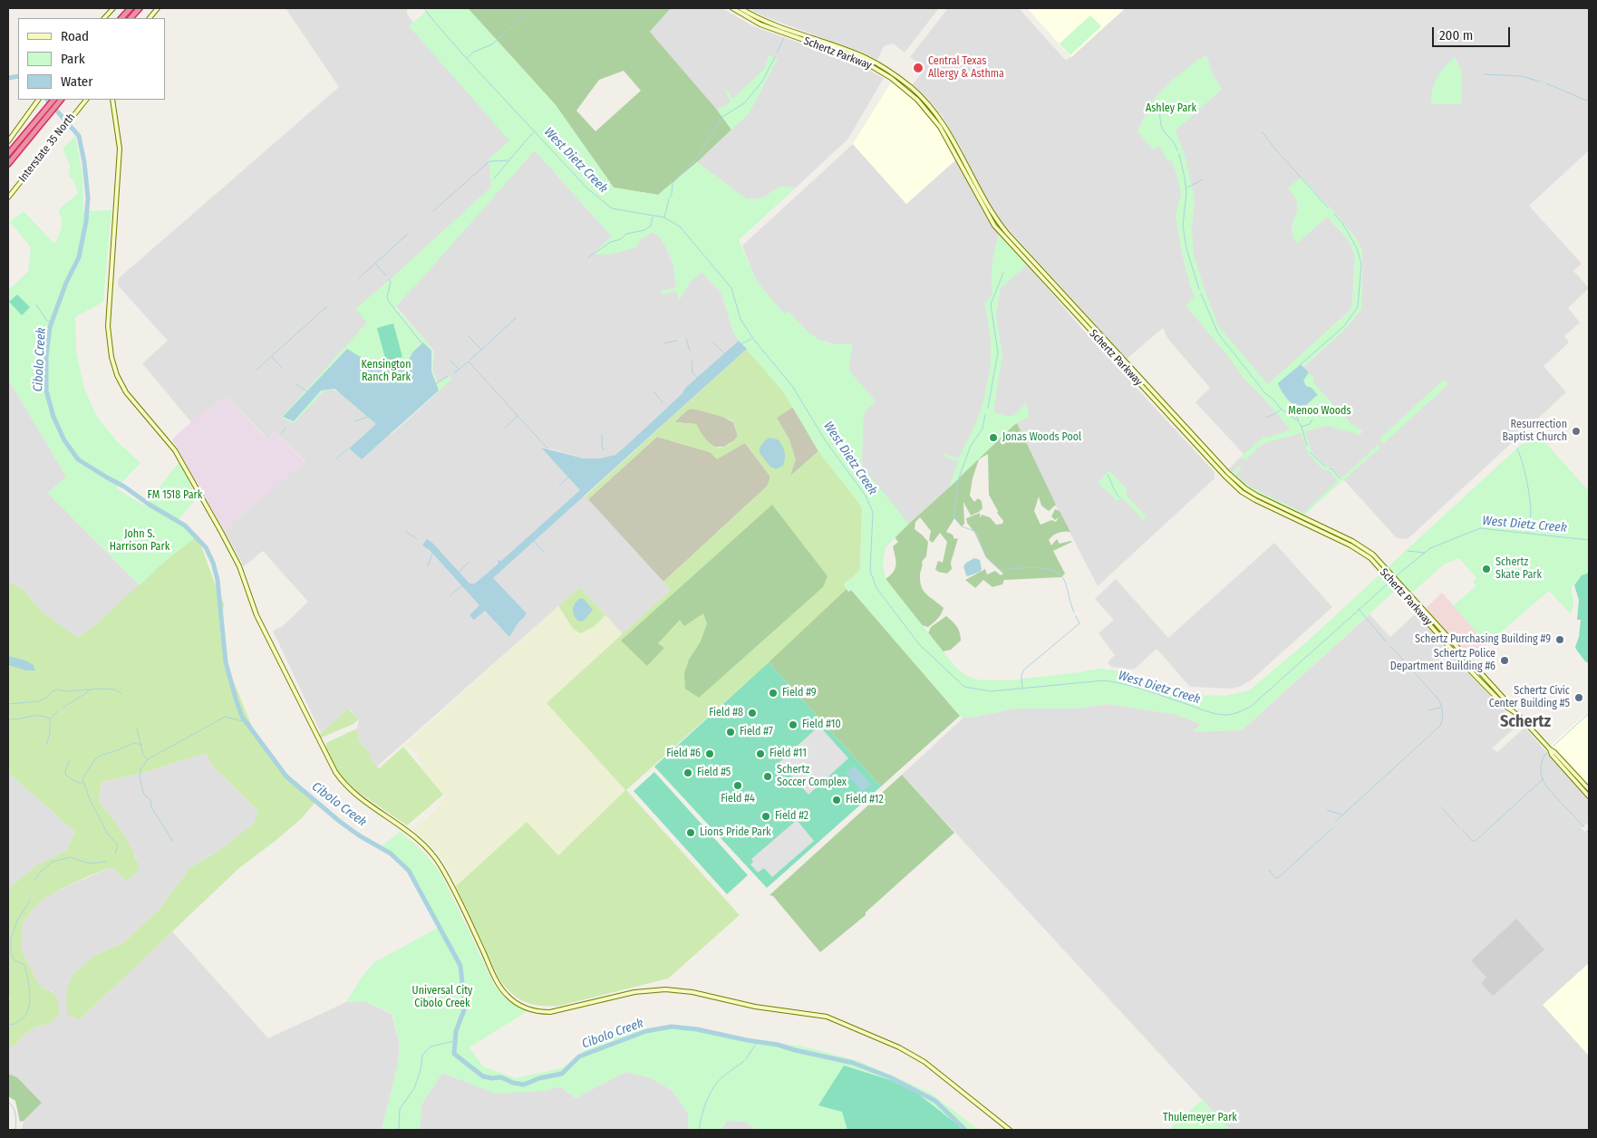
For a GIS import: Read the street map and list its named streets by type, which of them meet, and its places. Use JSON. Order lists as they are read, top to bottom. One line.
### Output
{"streets":{"main road":["Schertz Parkway","Interstate 35 North"]},"districts":["Schertz"],"water":["West Dietz Creek","Cibolo Creek"],"parks":["Ashley Park","Kensington Ranch Park","Menoo Woods","FM 1518 Park","John S. Harrison Park","Universal City Cibolo Creek","Thulemeyer Park"],"places":["Central Texas Allergy & Asthma","Resurrection Baptist Church","Jonas Woods Pool","Schertz Skate Park","Schertz Purchasing Building #9","Schertz Police Department Building #6","Field #9","Schertz Civic Center Building #5","Field #8","Field #10","Field #7","Field #6","Field #11","Field #5","Schertz Soccer Complex","Field #4","Field #12","Field #2","Lions Pride Park"],"legend":["Road","Park","Water"],"scale_bar":"200 m"}
